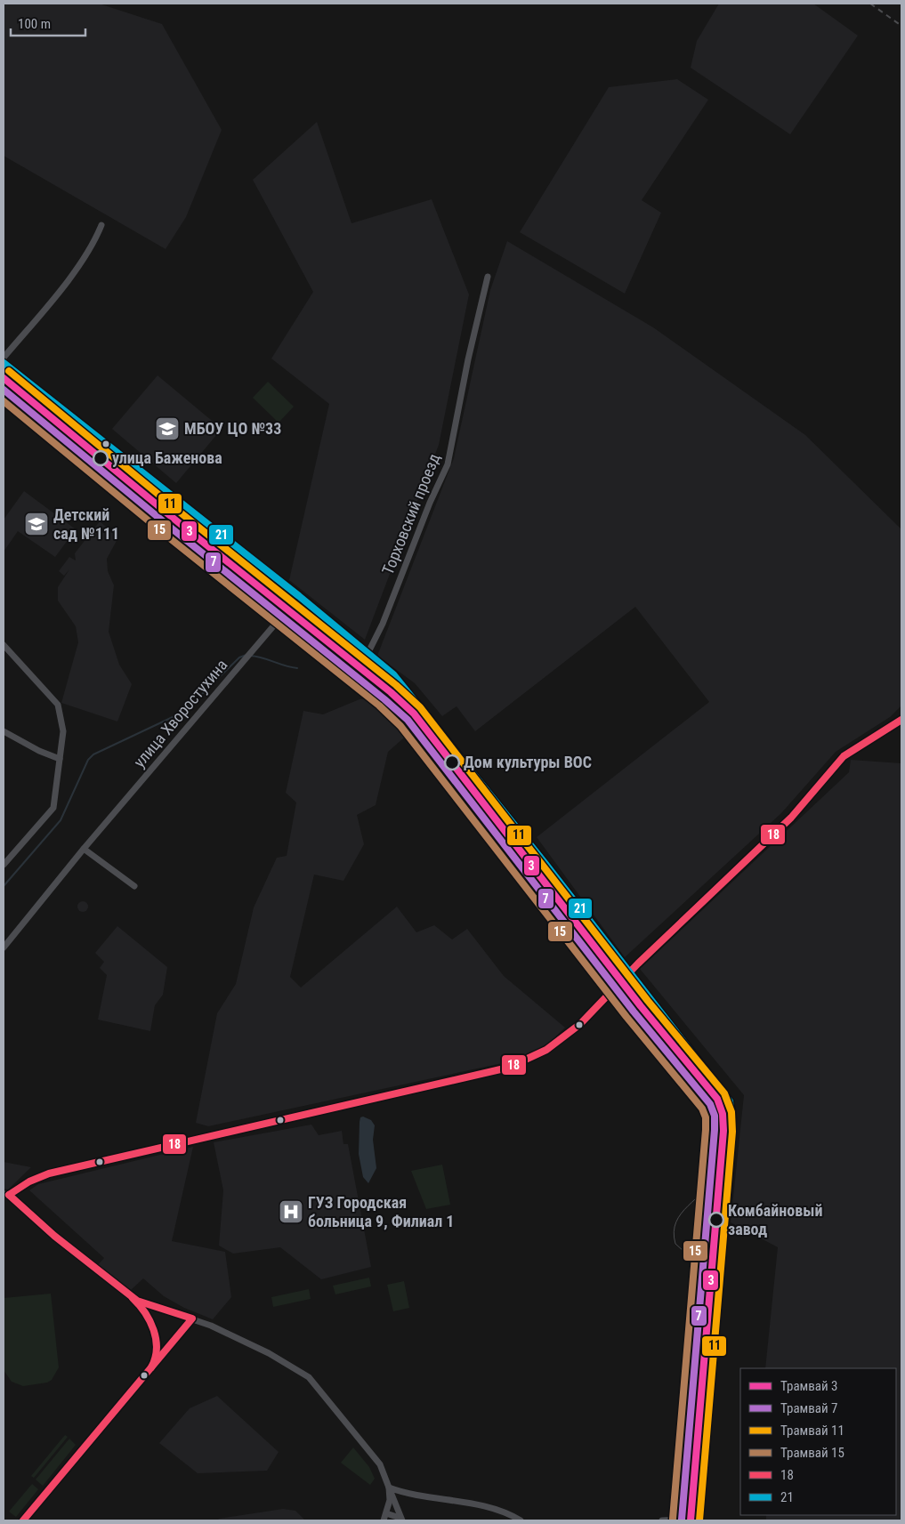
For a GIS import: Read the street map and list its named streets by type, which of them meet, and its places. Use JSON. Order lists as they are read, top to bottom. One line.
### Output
{"streets":{"street":["Торховский проезд","улица Хворостухина"]},"places":{"school or university":["МБОУ ЦО №33","Детский сад №111"],"other":["улица Баженова","Дом культуры ВОС","Комбайновый завод"],"hospital":["ГУЗ Городская больница 9, Филиал 1"]},"lines":["transit line 21","tram line 11","tram line 3","tram line 7","tram line 15","transit line 18"],"legend":["Трамвай 3","Трамвай 7","Трамвай 11","Трамвай 15","18","21"],"scale_bar":"100 m"}
